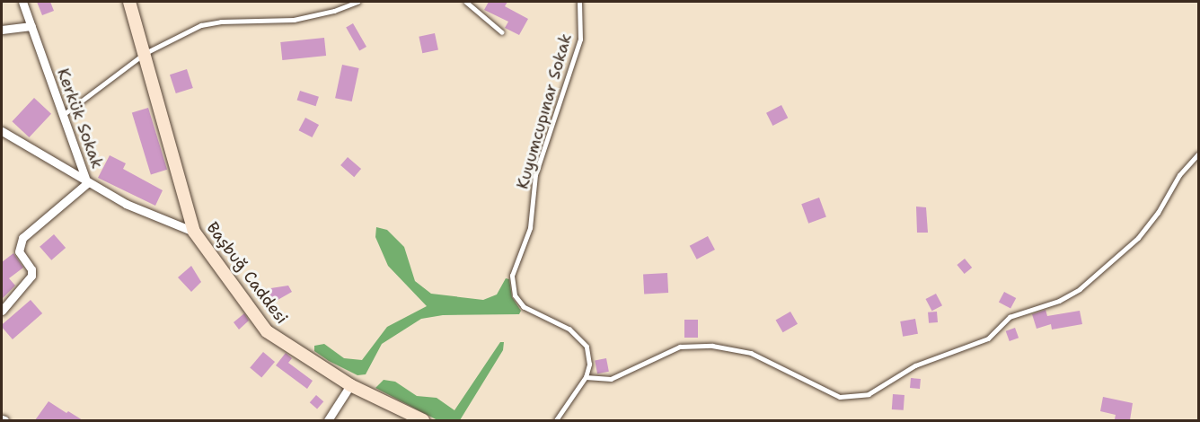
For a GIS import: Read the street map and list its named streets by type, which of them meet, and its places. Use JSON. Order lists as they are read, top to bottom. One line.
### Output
{"streets":{"street":["Kerkük Sokak","Başbuğ Caddesi"],"lane":["Kuyumcupınar Sokak"]}}
